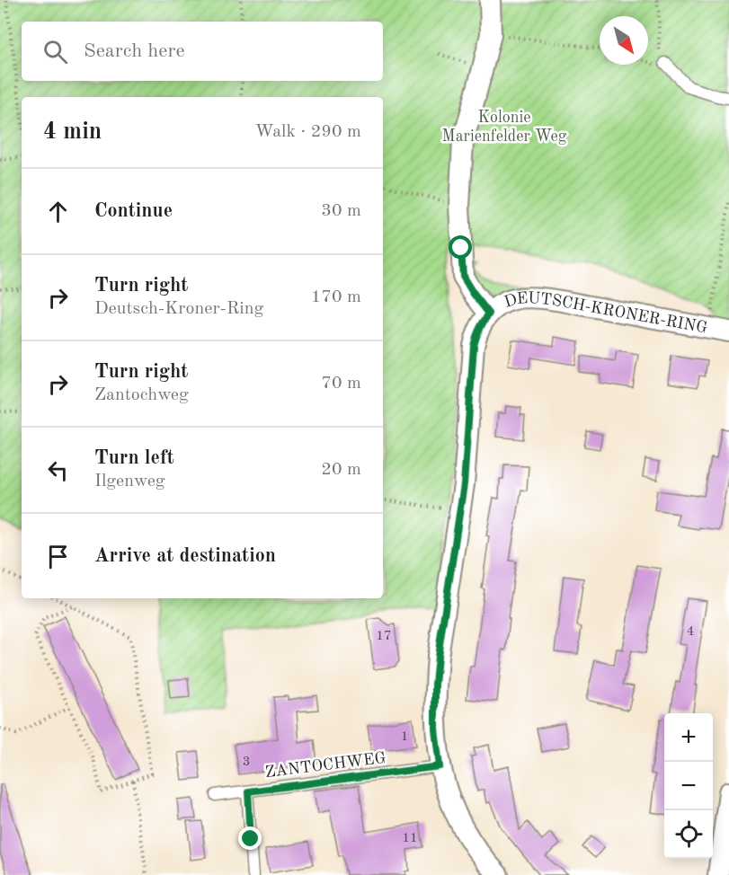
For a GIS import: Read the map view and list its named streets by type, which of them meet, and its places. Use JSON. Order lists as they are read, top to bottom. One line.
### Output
{"streets":{"street":["DEUTSCH-KRONER-RING"],"lane":["ZANTOCHWEG"]},"crossings":[["DEUTSCH-KRONER-RING","ZANTOCHWEG"]],"parks":["Kolonie Marienfelder Weg"],"house_numbers":["4","17","1","3","11"],"north":"bottom right","page":{"search":"Search here","heading":["4 min","Walk · 290 m"],"list":[["Continue","30 m"],["Turn right","Deutsch-Kroner-Ring","170 m"],["Turn right","Zantochweg","70 m"],["Turn left","Ilgenweg","20 m"],"Arrive at destination"],"map_buttons":["+","−"]}}
